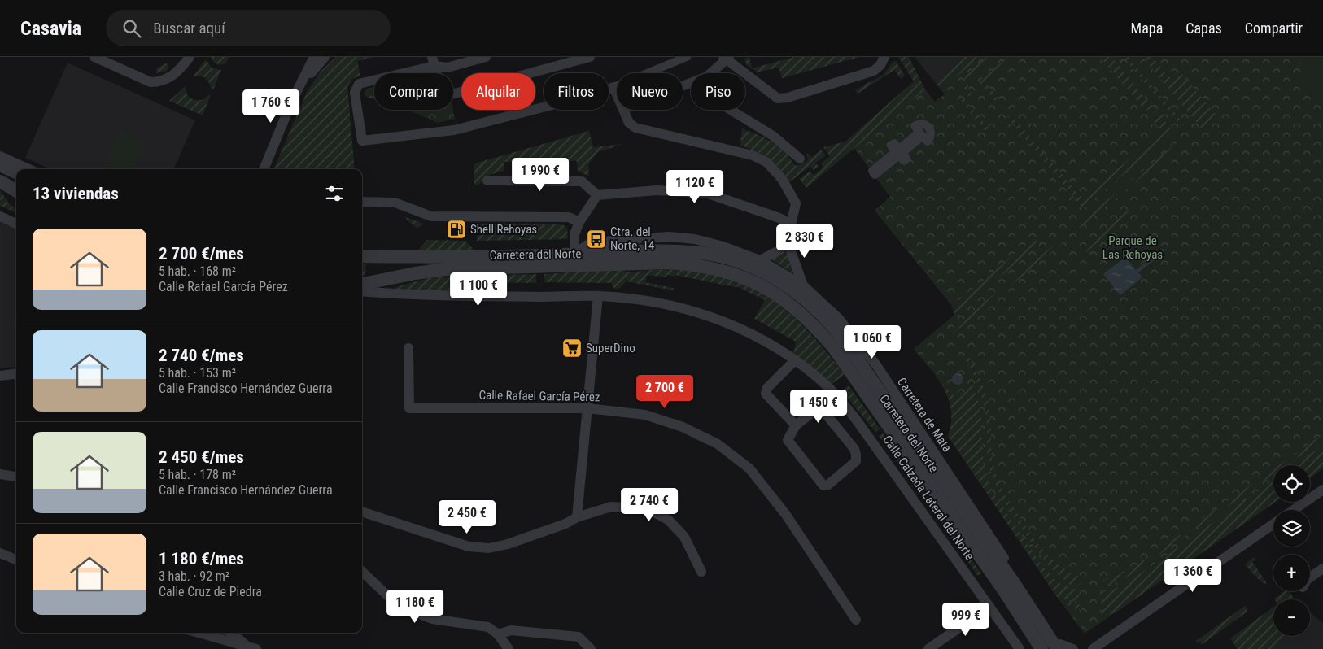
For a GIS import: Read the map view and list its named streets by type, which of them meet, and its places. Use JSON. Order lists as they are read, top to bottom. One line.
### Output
{"streets":{"street":["Carretera del Norte","Calle Rafael García Pérez","Carretera de Mata","Calle Calzada Lateral del Norte"]},"crossings":[["Carretera del Norte","Carretera de Mata"]],"parks":["Parque de Las Rehoyas"],"places":{"fuel station":["Shell Rehoyas"],"bus stop":["Ctra. del Norte, 14"],"supermarket":["SuperDino"]},"page":{"header":"Casavia","search":"Buscar aquí","nav":["Mapa","Capas","Compartir"],"chip":["Comprar","Alquilar","Filtros","Nuevo","Piso"],"price":["1 760 €","1 990 €","1 120 €","2 830 €","1 100 €","1 060 €","2 700 €","1 450 €","2 740 €","2 450 €","1 360 €","1 180 €","999 €"],"heading":"13 viviendas","list":[{"name":"2 700 €/mes","note":"5 hab. · 168 m² · Calle Rafael García Pérez"},{"name":"2 740 €/mes","note":"5 hab. · 153 m² · Calle Francisco Hernández Guerra"},{"name":"2 450 €/mes","note":"5 hab. · 178 m² · Calle Francisco Hernández Guerra"},{"name":"1 180 €/mes","note":"3 hab. · 92 m² · Calle Cruz de Piedra"}],"map_buttons":["+","−"]}}
